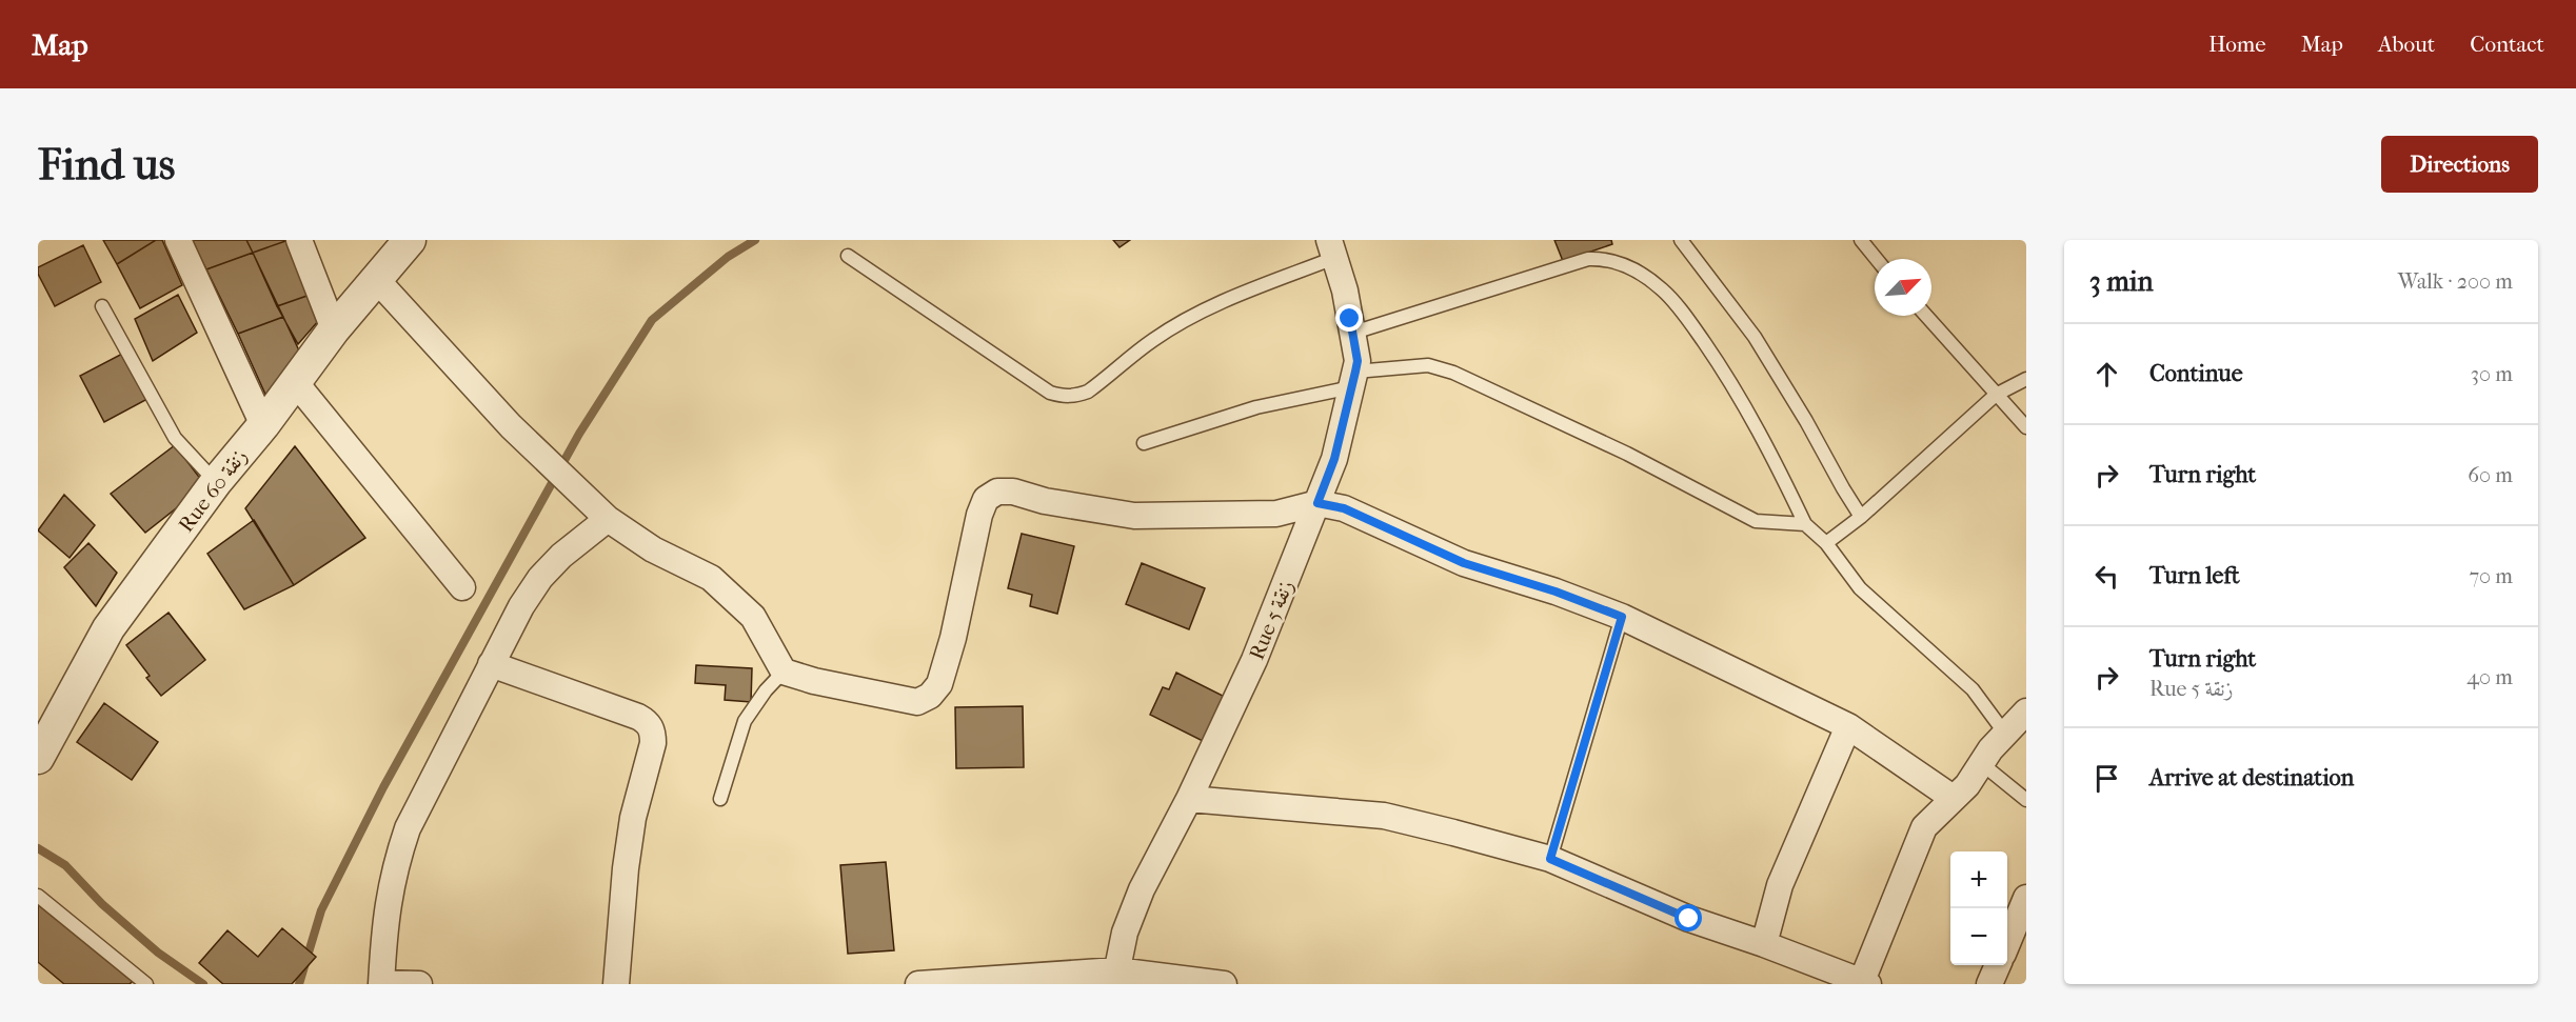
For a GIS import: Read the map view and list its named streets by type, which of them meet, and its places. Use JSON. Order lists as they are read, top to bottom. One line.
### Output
{"streets":{"street":["Rue 60 زنقة","Rue 5 زنقة"]},"north":"top right","page":{"header":"Map","nav":["Home","Map","About","Contact"],"buttons":"Directions","title":"Find us","heading":["3 min","Walk · 200 m"],"list":[["Continue","30 m"],["Turn right","60 m"],["Turn left","70 m"],["Turn right","Rue 5 زنقة","40 m"],"Arrive at destination"],"map_buttons":["+","−"]}}
